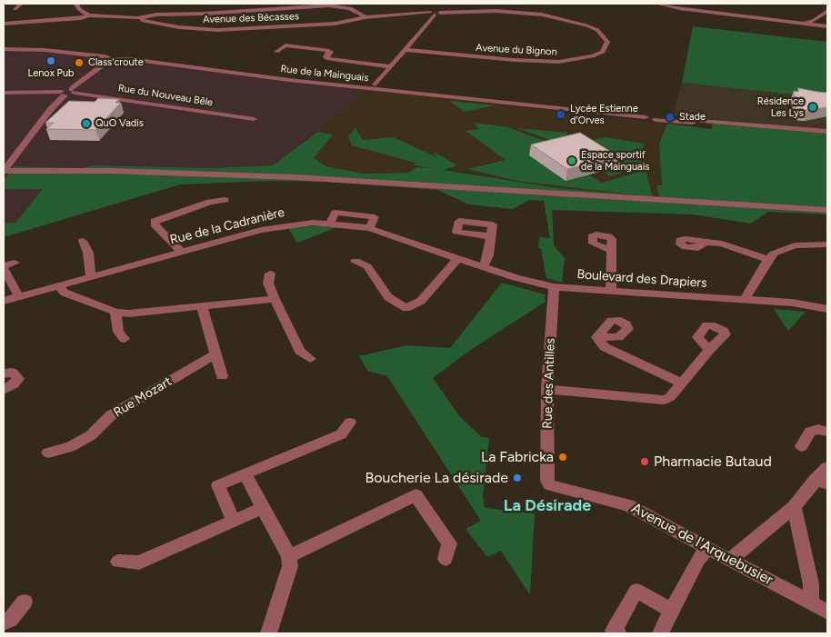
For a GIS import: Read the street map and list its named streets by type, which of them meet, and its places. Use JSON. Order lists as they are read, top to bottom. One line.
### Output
{"streets":{"street":["Avenue des Bécasses","Avenue du Bignon","Rue de la Mainguais","Rue du Nouveau Bêle","Rue de la Cadranière","Boulevard des Drapiers","Rue des Antilles","Rue Mozart","Avenue de l'Arquebusier"]},"crossings":[["Avenue des Bécasses","Avenue du Bignon"],["Rue de la Cadranière","Boulevard des Drapiers"],["Boulevard des Drapiers","Rue des Antilles"],["Rue des Antilles","Avenue de l'Arquebusier"]],"districts":["La Désirade"],"places":["Lenox Pub","Class'croute","Résidence Les Lys","Lycée Estienne d'Orves","Stade","QuO Vadis","Espace sportif de la Mainguais","La Fabricka","Pharmacie Butaud","Boucherie La désirade"]}
